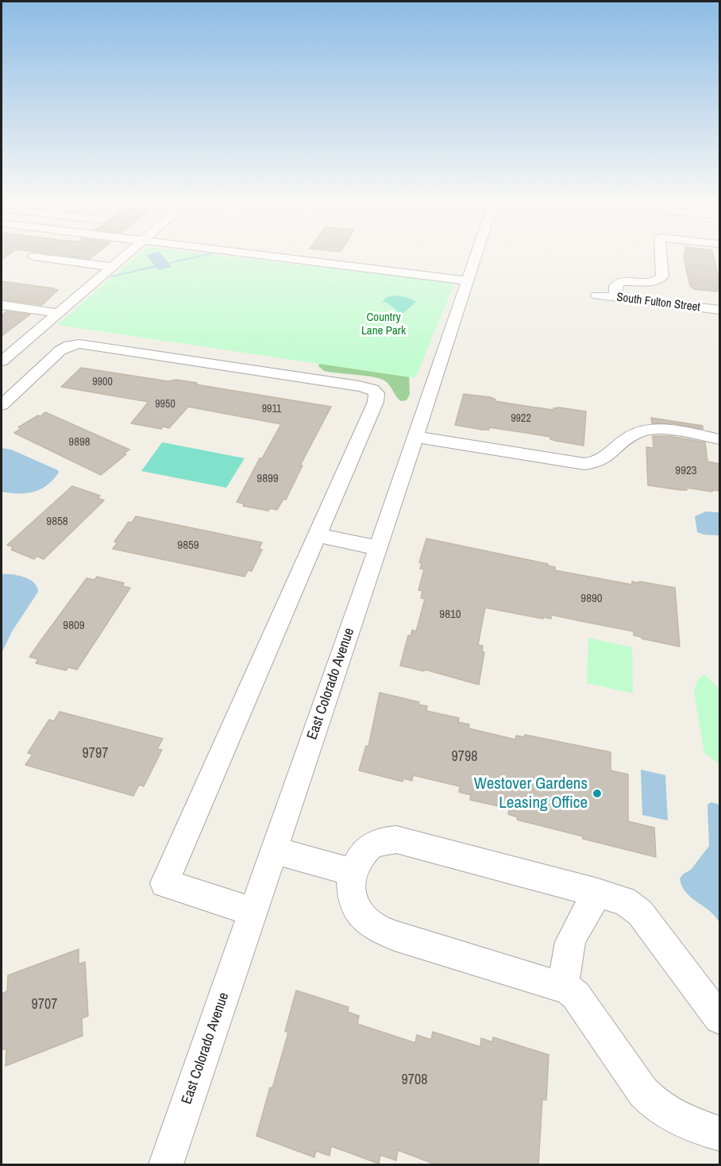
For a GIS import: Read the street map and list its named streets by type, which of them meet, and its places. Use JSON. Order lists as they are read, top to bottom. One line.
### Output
{"streets":{"street":["South Fulton Street","East Colorado Avenue"]},"parks":["Country Lane Park"],"places":["Westover Gardens Leasing Office"],"house_numbers":["9900","9950","9911","9922","9898","9923","9899","9858","9859","9890","9810","9809","9797","9798","9707","9708"]}
